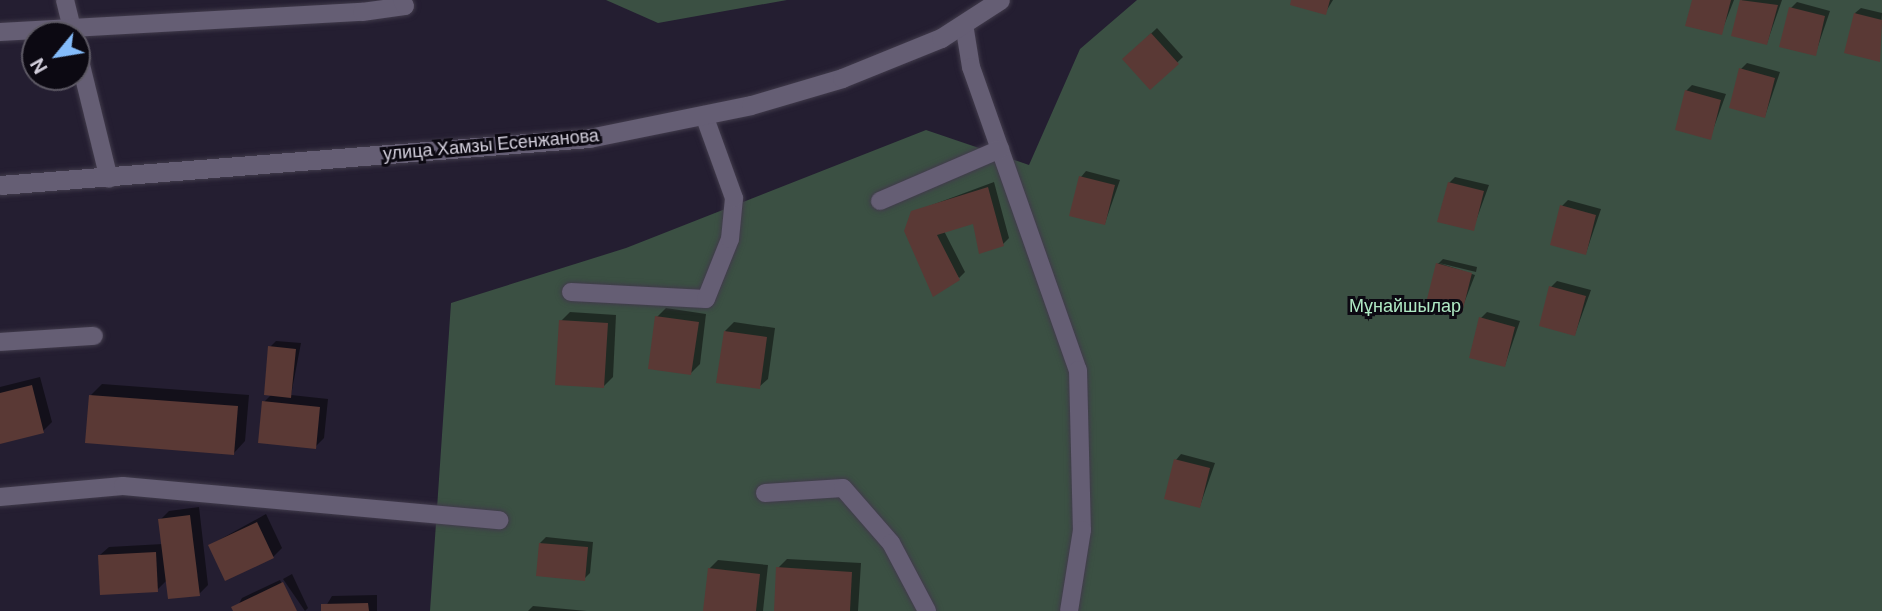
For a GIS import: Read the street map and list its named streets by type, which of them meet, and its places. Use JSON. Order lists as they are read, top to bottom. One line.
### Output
{"streets":{"street":["улица Хамзы Есенжанова"]},"parks":["Мұнайшылар"],"north":"bottom left"}
